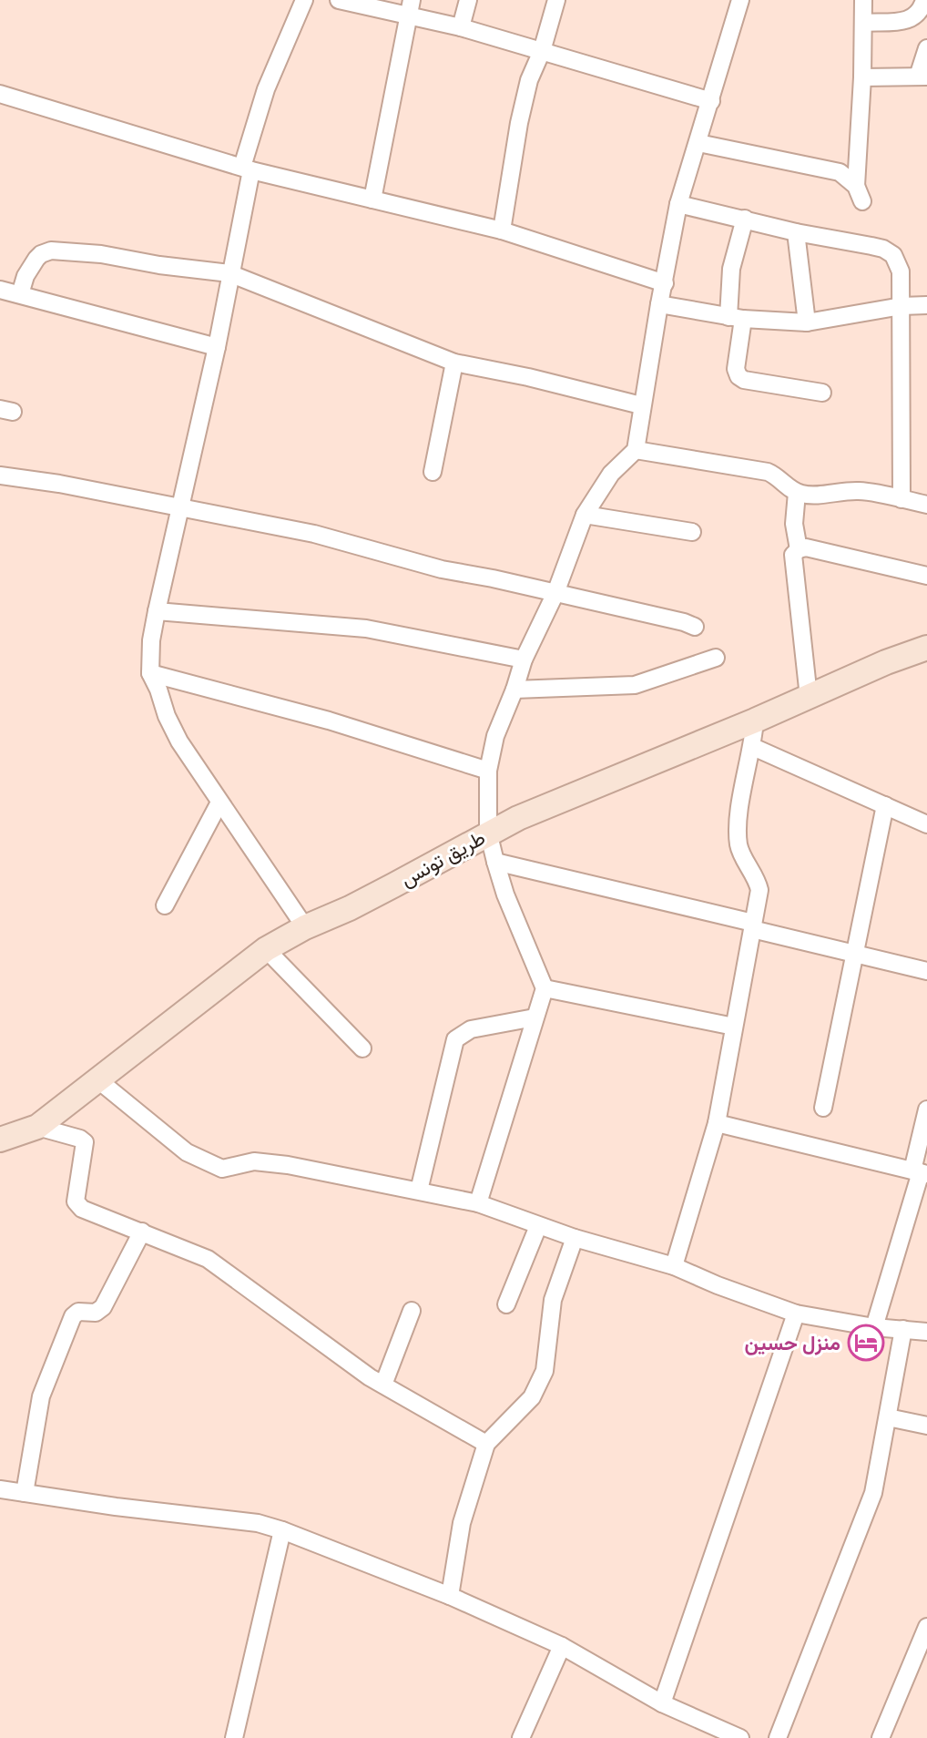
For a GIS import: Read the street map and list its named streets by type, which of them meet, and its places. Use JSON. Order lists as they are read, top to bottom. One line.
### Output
{"streets":{"main road":["طريق تونس"]},"places":{"hotel":["منزل حسين"]}}
